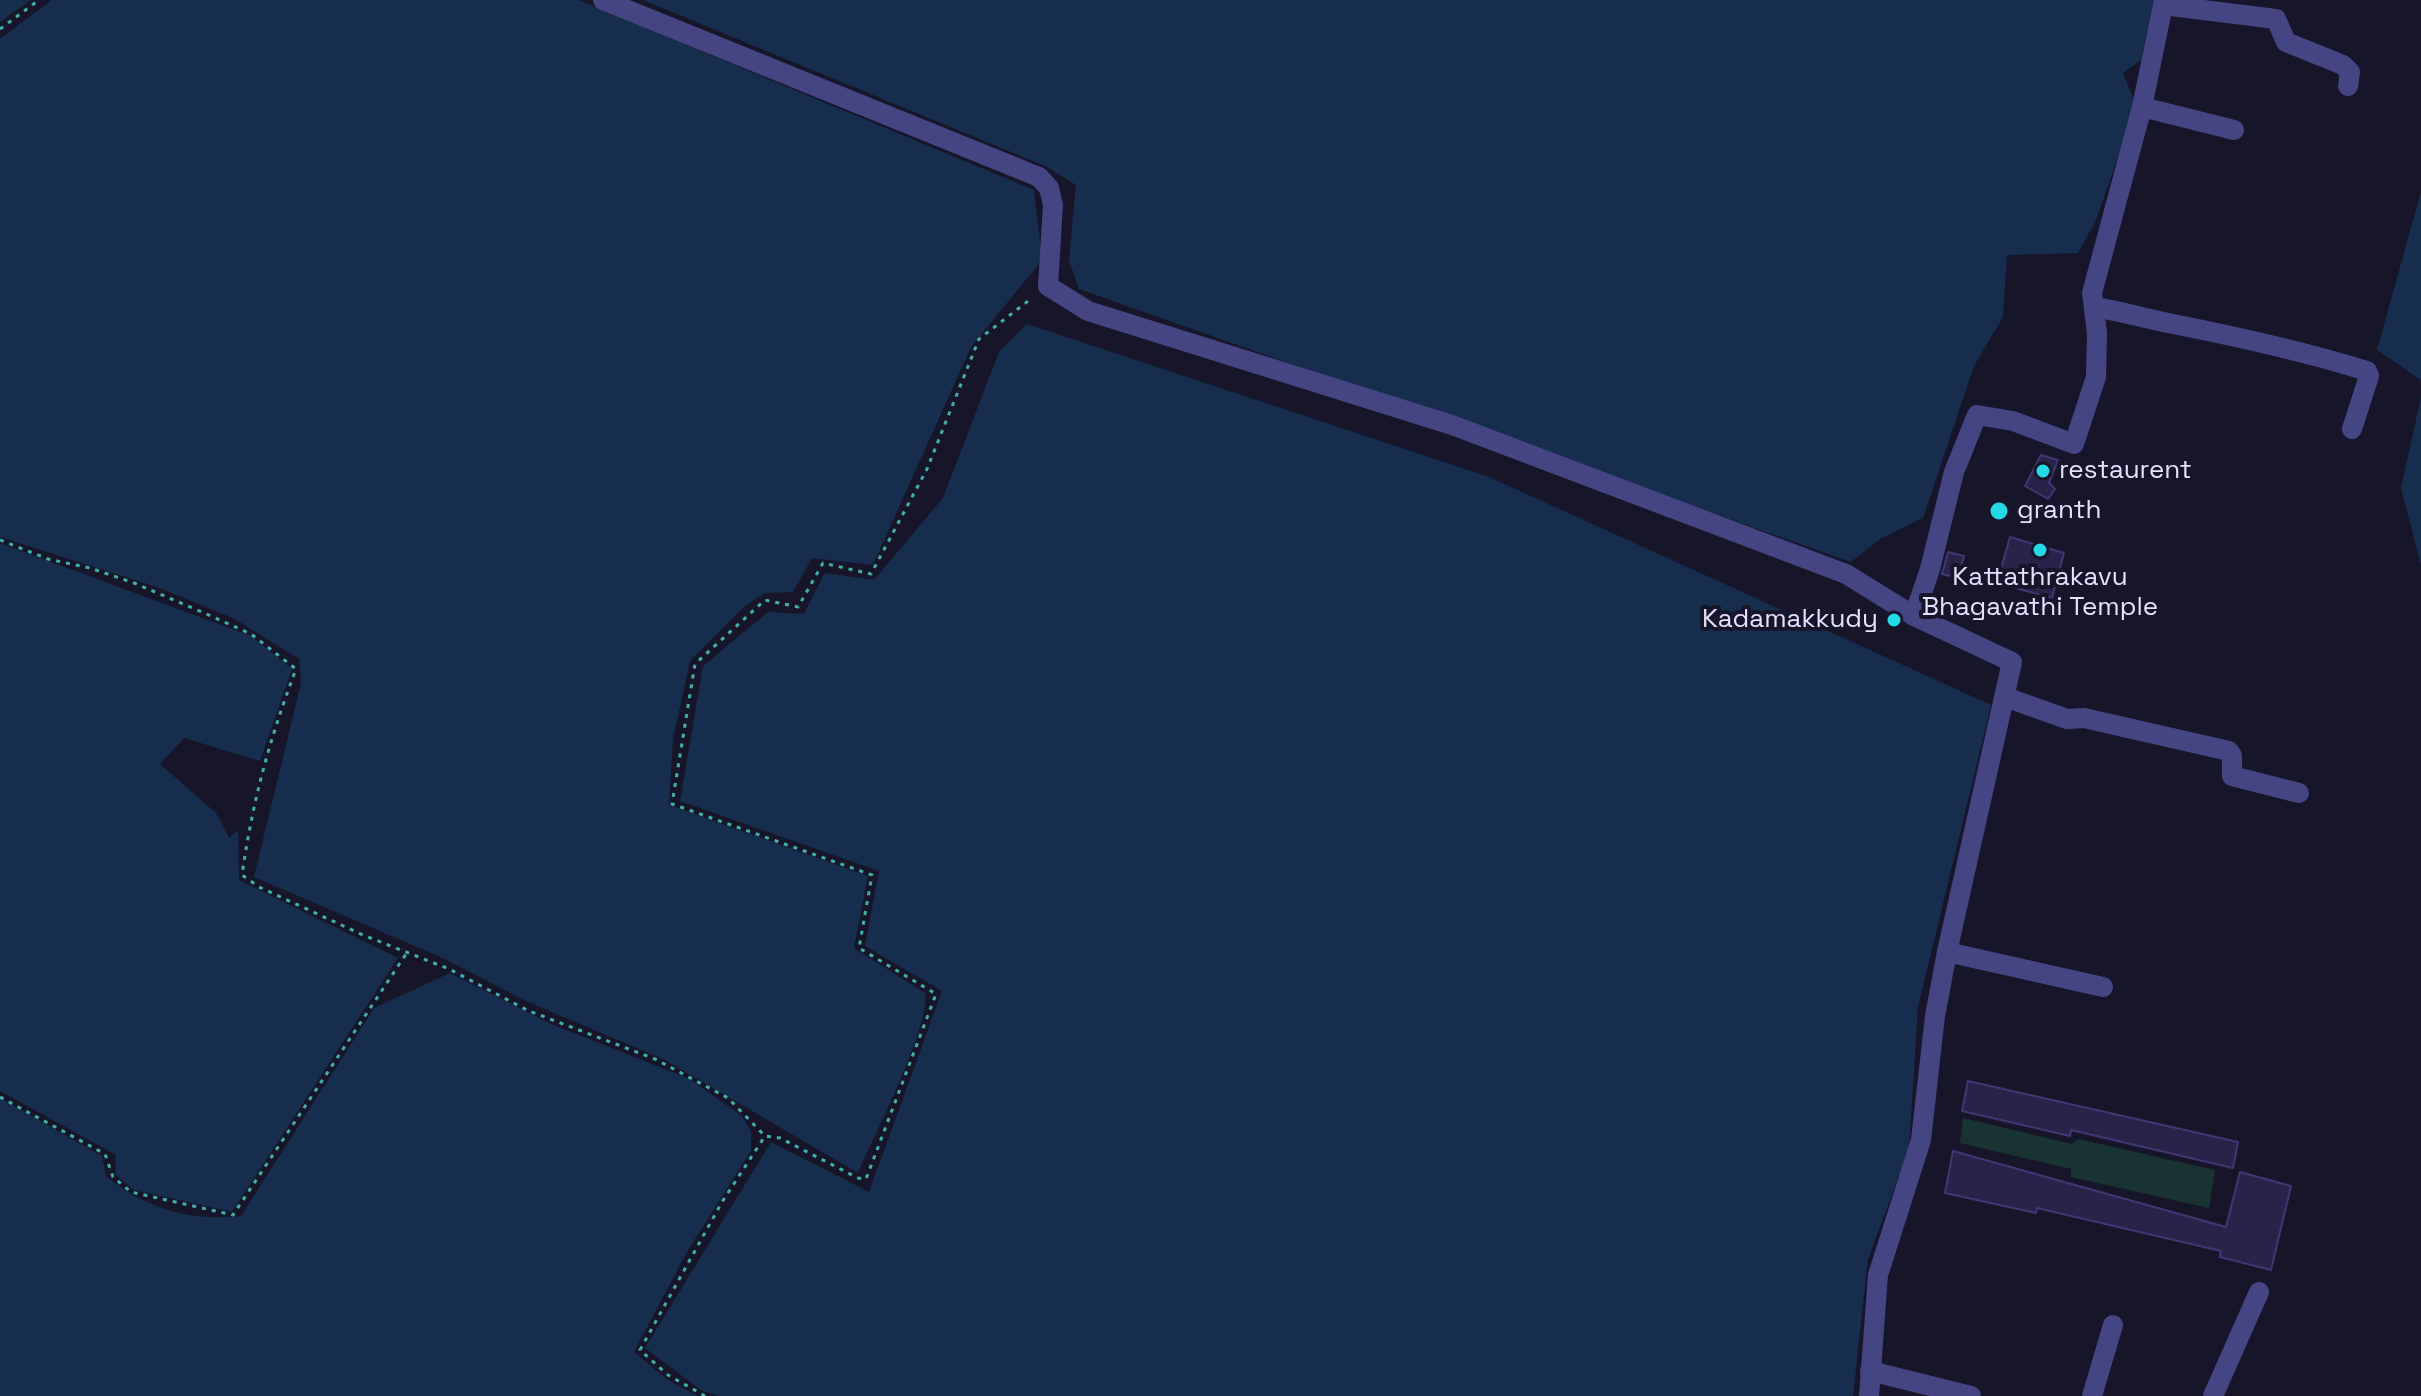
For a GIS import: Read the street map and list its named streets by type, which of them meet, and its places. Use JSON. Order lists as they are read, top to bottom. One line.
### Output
{"places":["restaurent","granth","Kattathrakavu Bhagavathi Temple","Kadamakkudy"]}
